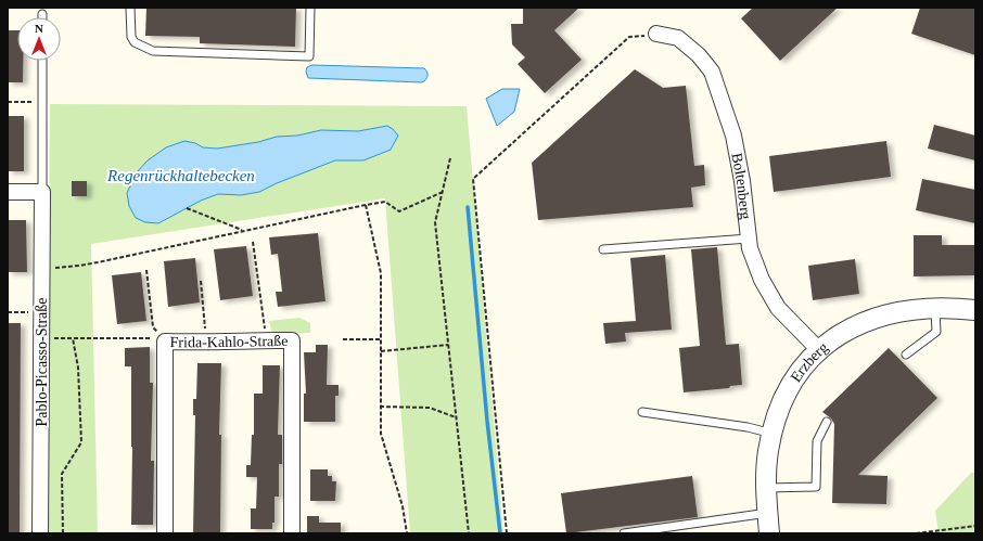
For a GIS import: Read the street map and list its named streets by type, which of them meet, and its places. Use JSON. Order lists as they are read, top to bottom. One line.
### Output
{"streets":{"street":["Boltenberg","Frida-Kahlo-Straße","Pablo-Picasso-Straße","Erzberg"]},"crossings":[["Boltenberg","Erzberg"]],"water":["Regenrückhaltebecken"],"north":"top"}
